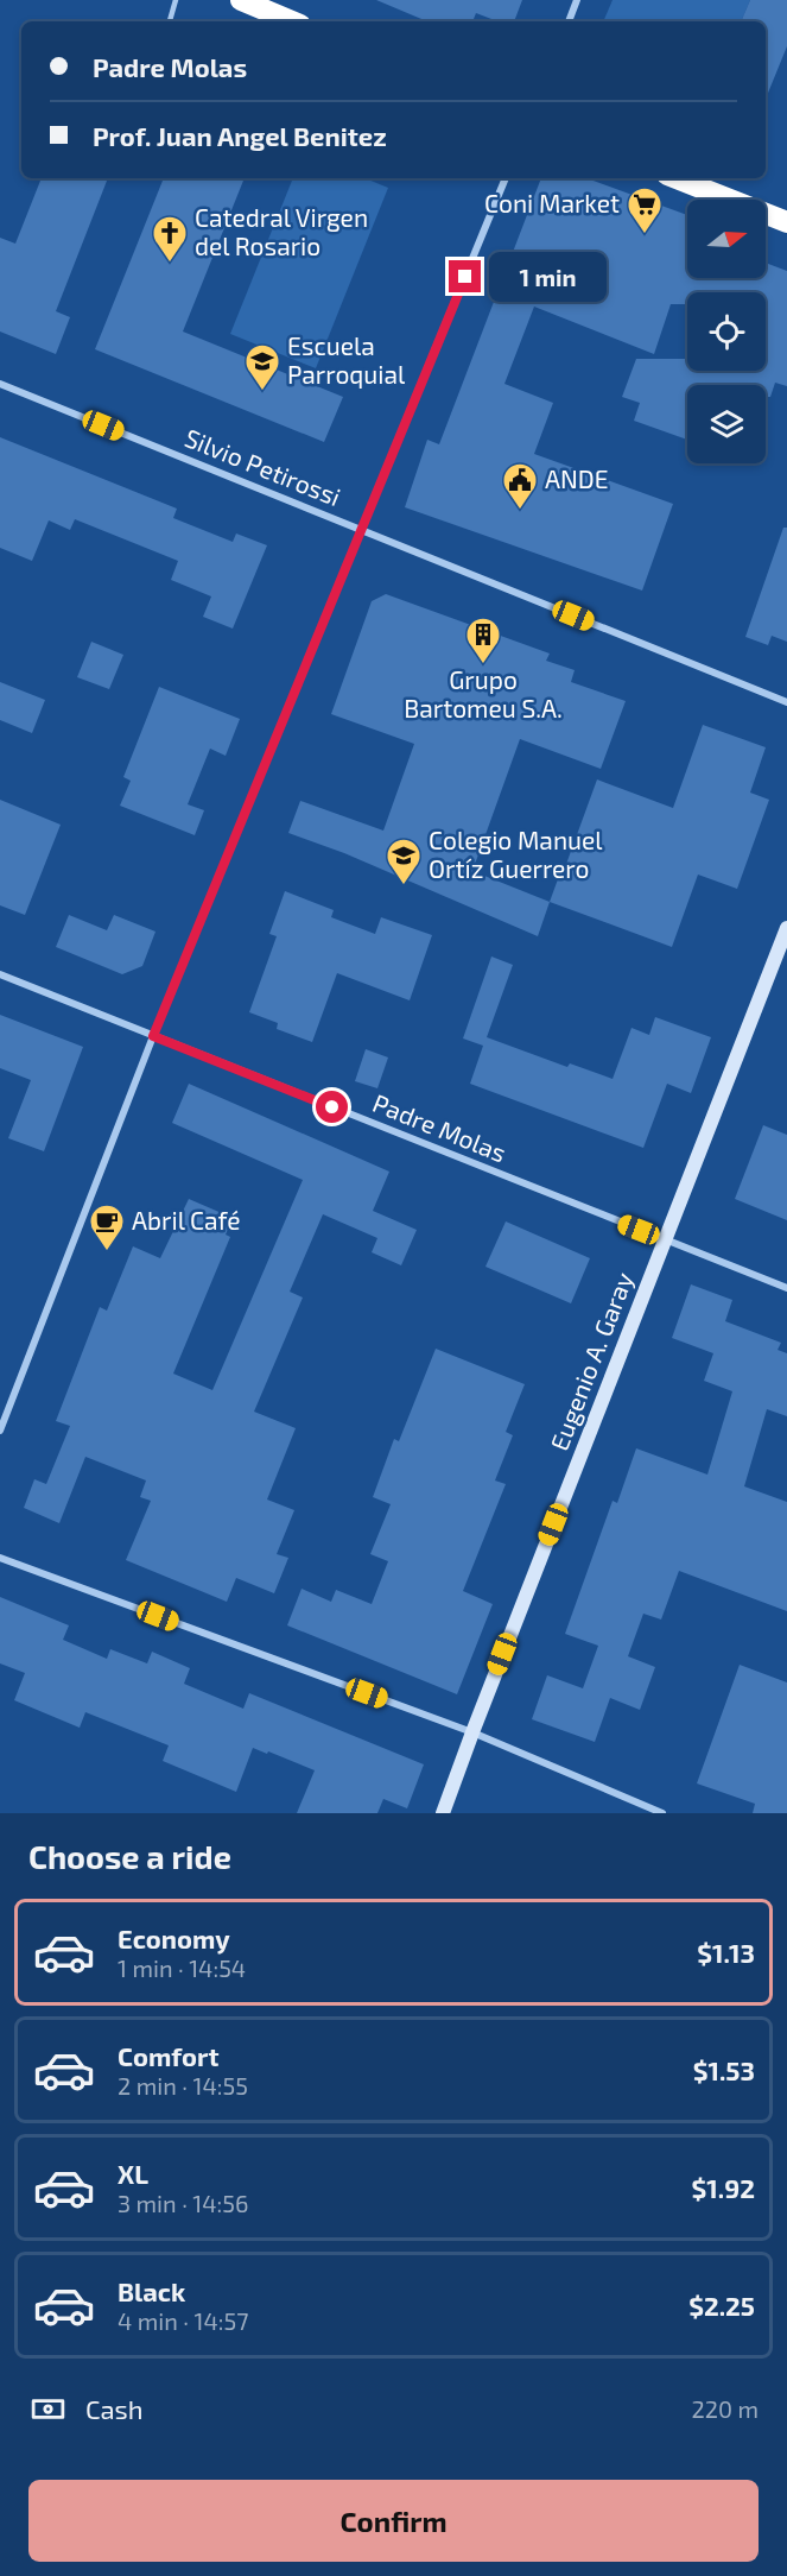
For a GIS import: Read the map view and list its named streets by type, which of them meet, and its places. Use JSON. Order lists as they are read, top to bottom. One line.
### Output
{"streets":{"street":["Silvio Petirossi","Padre Molas","Eugenio A. Garay"]},"crossings":[["Padre Molas","Eugenio A. Garay"]],"places":{"supermarket":["Coni Market"],"church":["Catedral Virgen del Rosario"],"school or university":["Escuela Parroquial","Colegio Manuel Ortíz Guerrero"],"public building":["ANDE"],"building":["Grupo Bartomeu S.A."],"cafe":["Abril Café"]},"north":"right","page":{"banner":["Padre Molas","Prof. Juan Angel Benitez"],"bubble":"1 min","heading":"Choose a ride","list":[{"name":"Economy","note":"1 min · 14:54","value":"$1.13"},{"name":"Comfort","note":"2 min · 14:55","value":"$1.53"},{"name":"XL","note":"3 min · 14:56","value":"$1.92"},{"name":"Black","note":"4 min · 14:57","value":"$2.25"}],"pay":["Cash","220 m"],"buttons":"Confirm"}}
